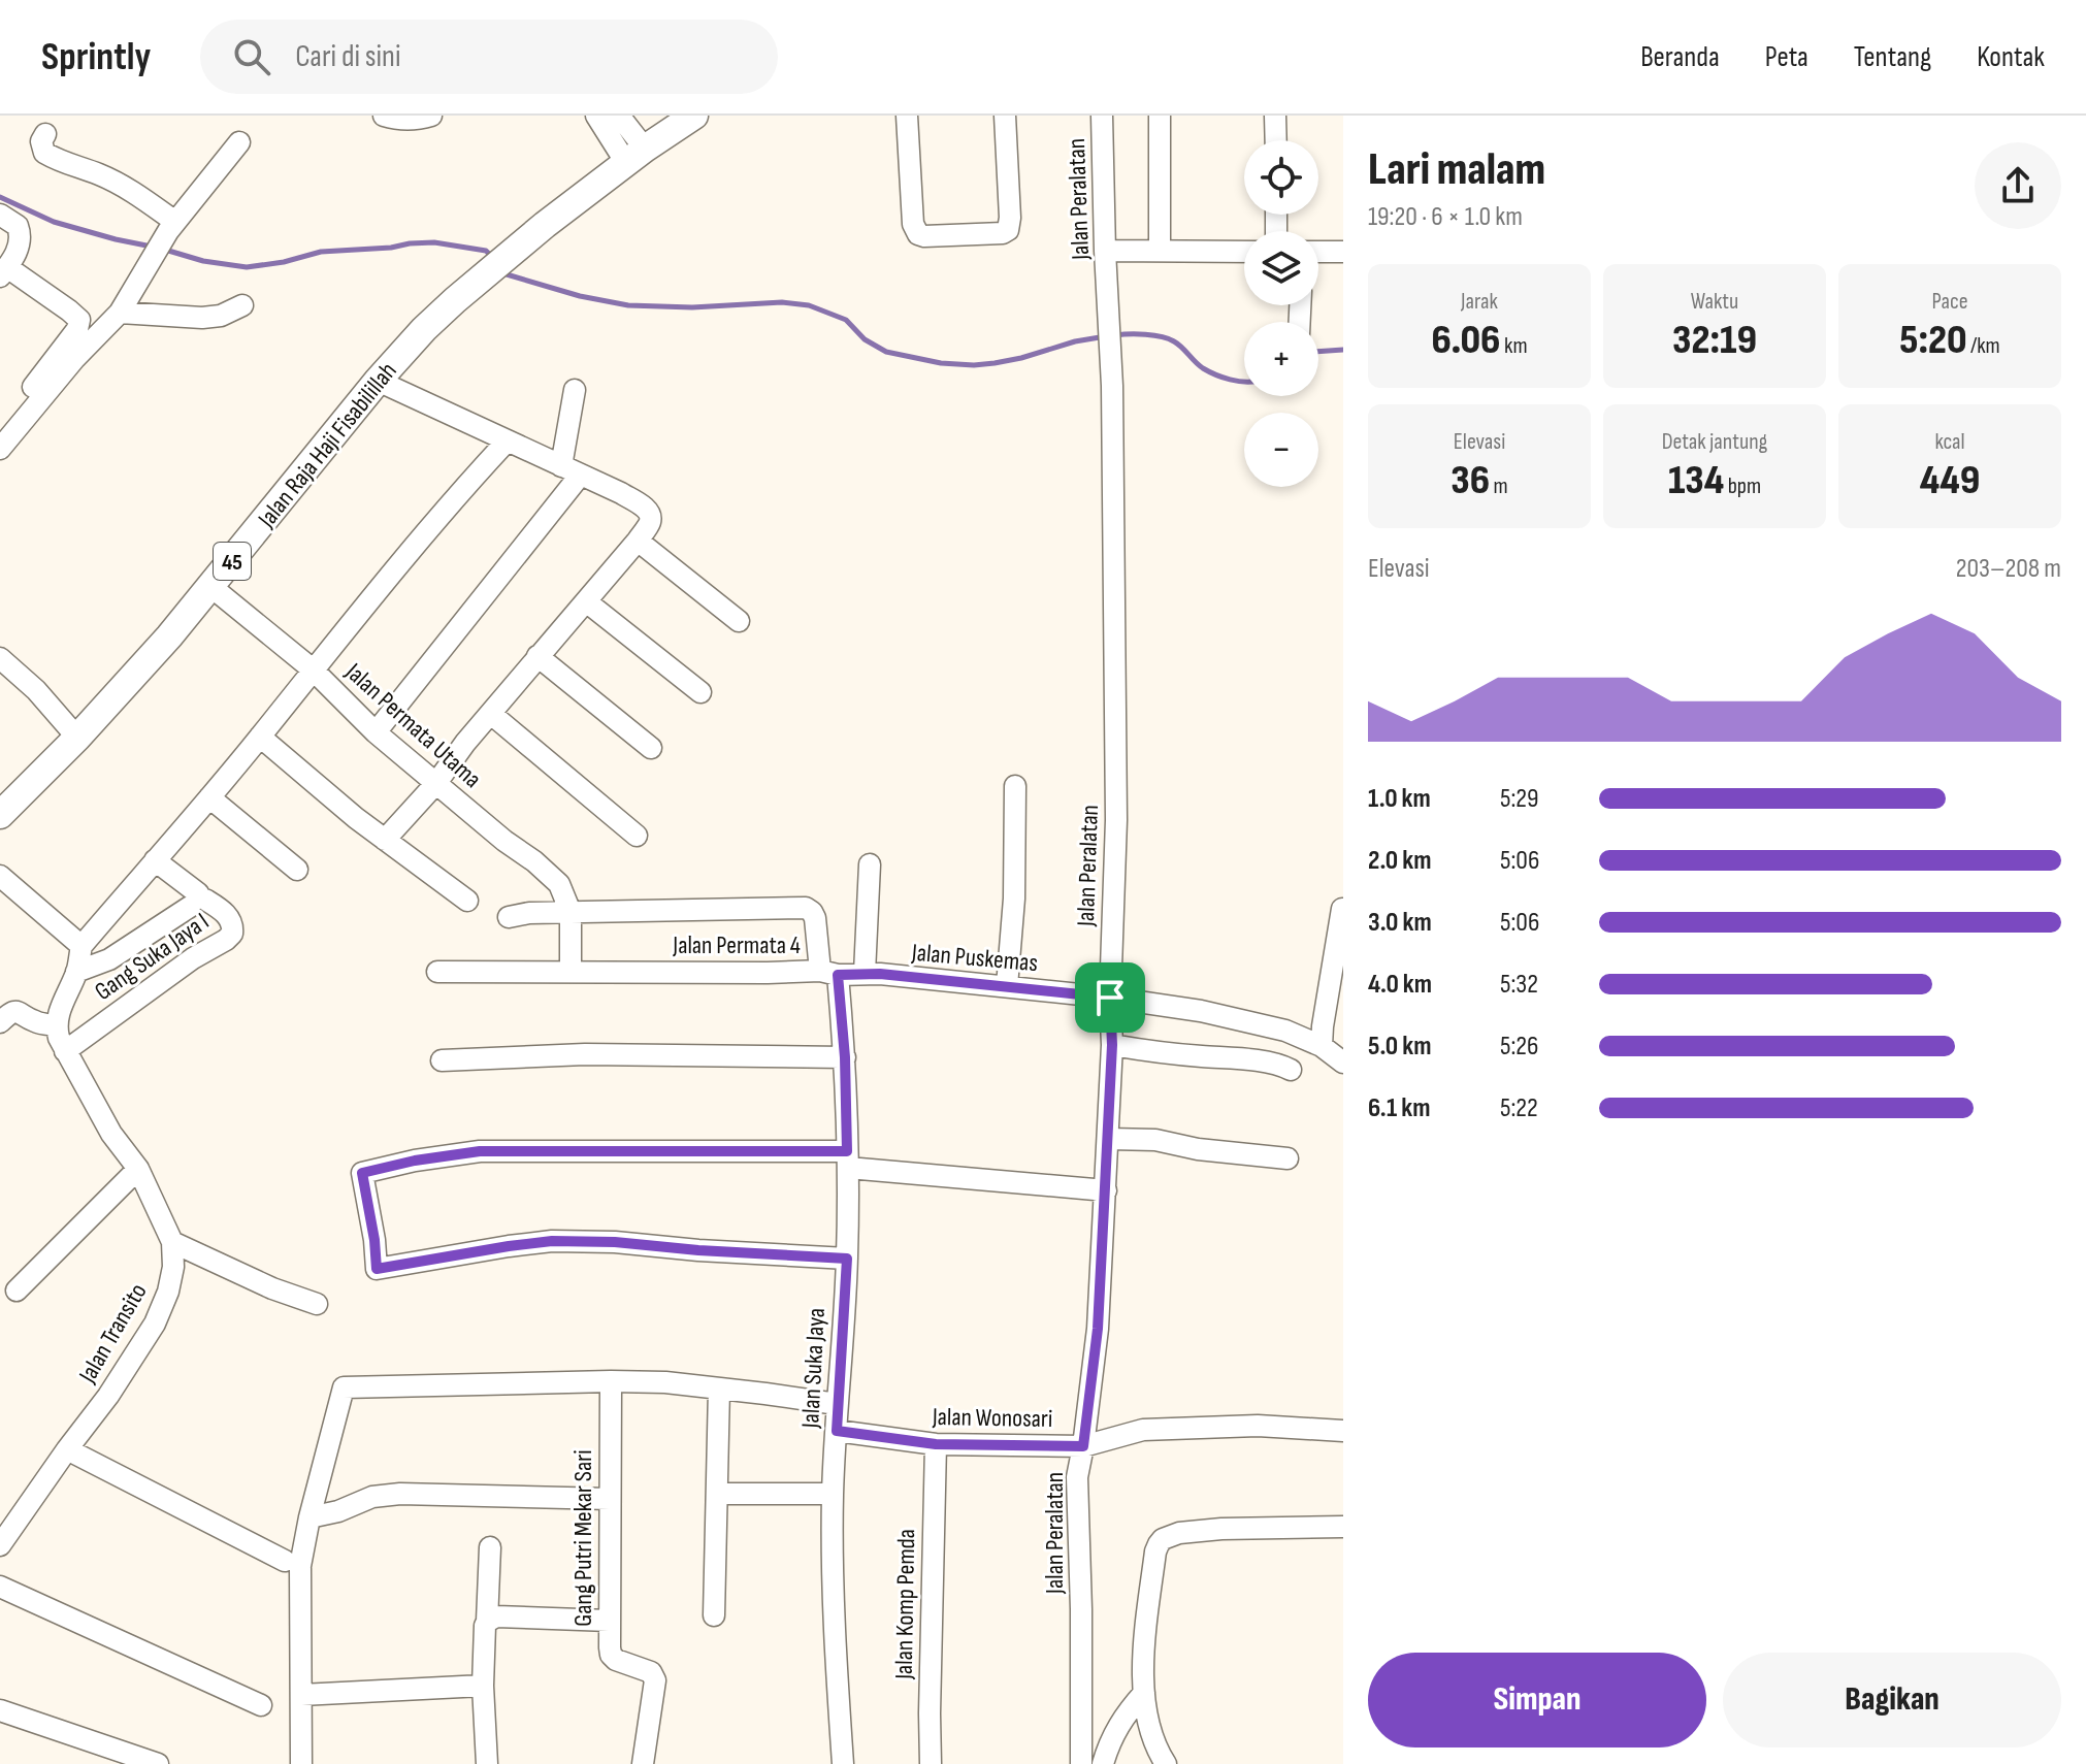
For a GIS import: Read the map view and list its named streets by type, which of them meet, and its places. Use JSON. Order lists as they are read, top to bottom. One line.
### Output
{"streets":{"main road":["Jalan Raja Haji Fisabilillah","45"],"street":["Jalan Peralatan","Jalan Permata Utama","Jalan Permata 4","Gang Suka Jaya I","Jalan Puskemas","Jalan Transito","Jalan Suka Jaya","Jalan Wonosari","Gang Putri Mekar Sari","Jalan Komp Pemda"]},"crossings":[["Jalan Peralatan","Jalan Puskemas"],["Jalan Peralatan","Jalan Wonosari"],["Jalan Raja Haji Fisabilillah","Jalan Permata Utama"],["Jalan Permata Utama","Jalan Permata 4"],["Jalan Permata 4","Jalan Puskemas"],["Jalan Permata 4","Jalan Suka Jaya"],["Gang Suka Jaya I","Jalan Transito"],["Jalan Puskemas","Jalan Suka Jaya"],["Jalan Suka Jaya","Jalan Wonosari"],["Jalan Wonosari","Jalan Komp Pemda"]],"page":{"header":"Sprintly","search":"Cari di sini","nav":["Beranda","Peta","Tentang","Kontak"],"heading":["Lari malam","19:20 · 6 × 1.0 km"],"map_buttons":["+","−"],"stats":[["Jarak","6.06 km"],["Waktu","32:19"],["Pace","5:20 /km"],["Elevasi","36 m"],["Detak jantung","134 bpm"],["kcal","449"]],"chart":["Elevasi","203–208 m"],"list":[{"name":"1.0 km","note":"5:29"},{"name":"2.0 km","note":"5:06"},{"name":"3.0 km","note":"5:06"},{"name":"4.0 km","note":"5:32"},{"name":"5.0 km","note":"5:26"},{"name":"6.1 km","note":"5:22"}],"buttons":["Simpan","Bagikan"]}}
